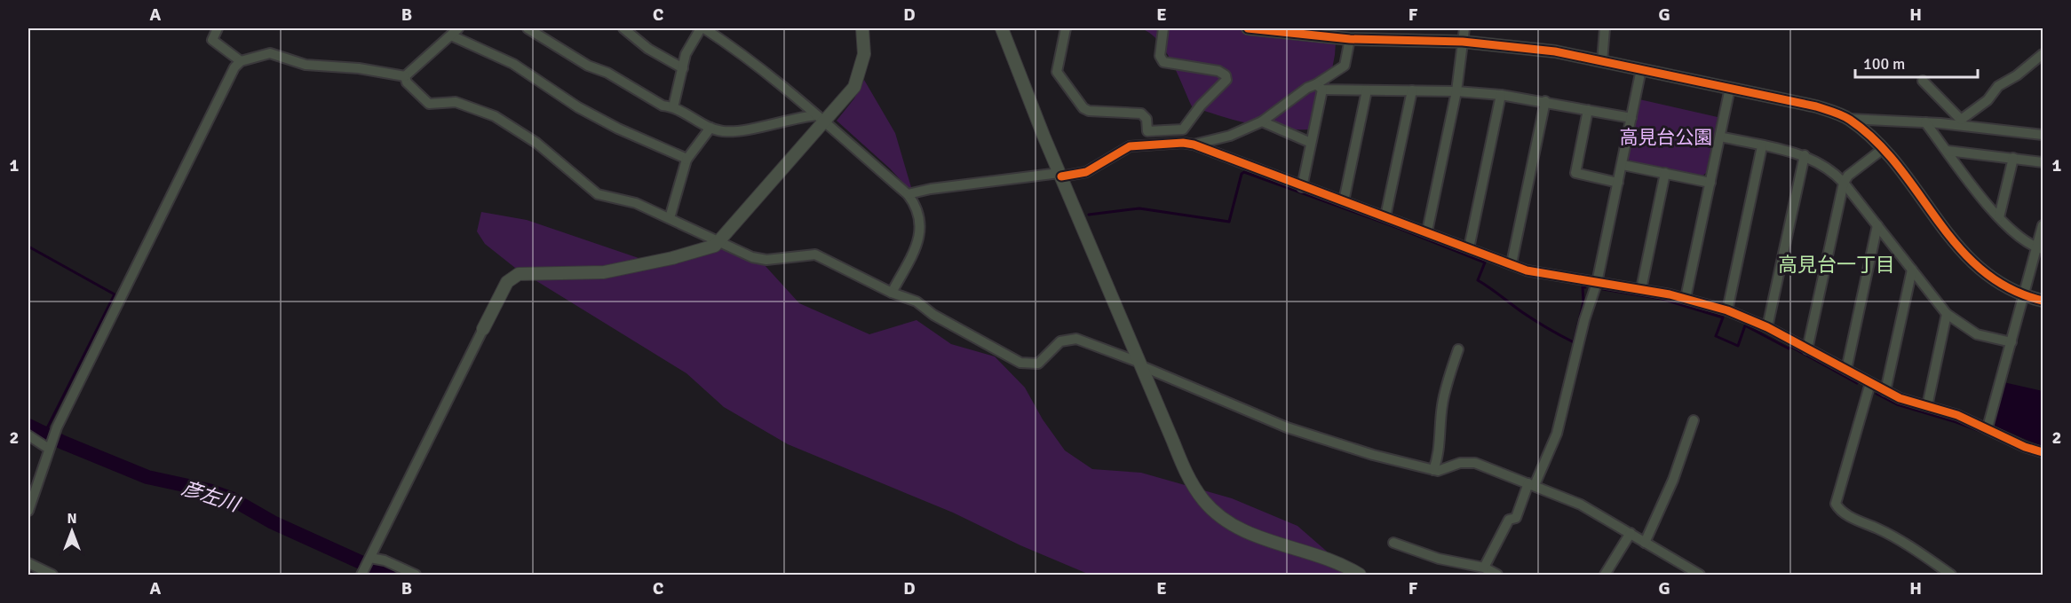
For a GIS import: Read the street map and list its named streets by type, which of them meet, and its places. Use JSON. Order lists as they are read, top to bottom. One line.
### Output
{"districts":["高見台一丁目"],"water":["彦左川"],"parks":["高見台公園"],"scale_bar":"100 m","north":"top","grid":{"columns":["A","B","C","D","E","F","G","H"],"rows":["1","2"]}}
